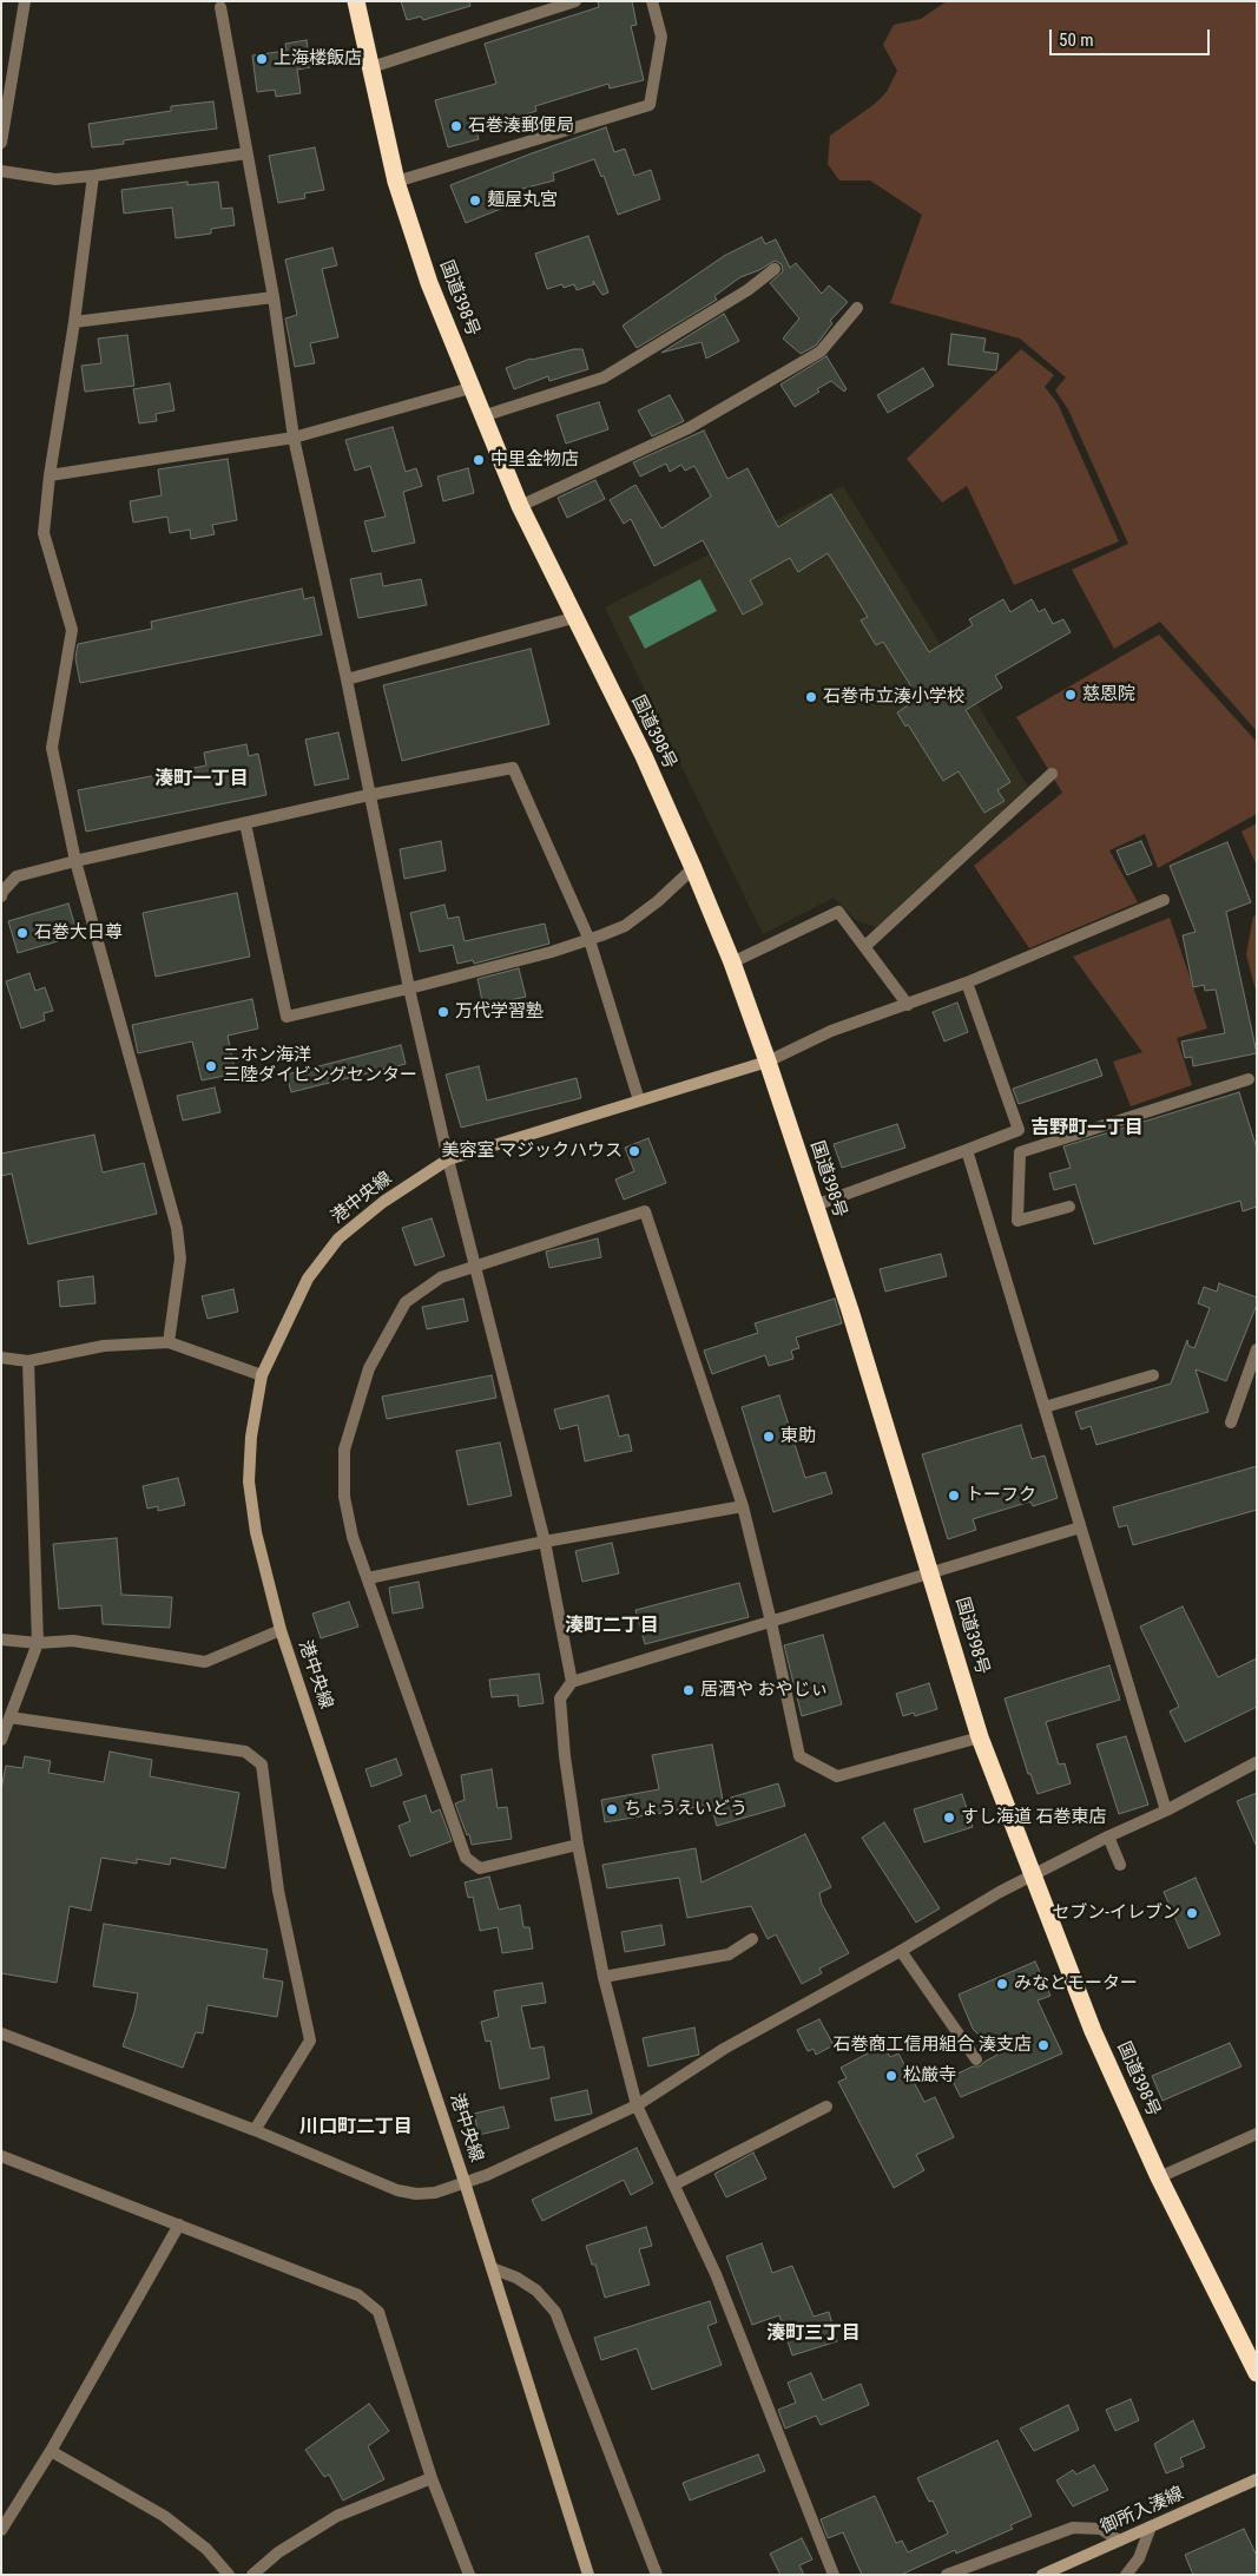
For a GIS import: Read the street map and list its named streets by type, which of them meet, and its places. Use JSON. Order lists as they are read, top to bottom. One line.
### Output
{"streets":{"highway":["国道398号"],"street":["港中央線","御所入湊線"]},"crossings":[["国道398号","港中央線"]],"districts":["湊町一丁目","吉野町一丁目","湊町二丁目","川口町二丁目","湊町三丁目"],"places":["上海楼飯店","石巻湊郵便局","麺屋丸宮","中里金物店","慈恩院","石巻市立湊小学校","石巻大日尊","万代学習塾","ニホン海洋 三陸ダイビングセンター","美容室 マジックハウス","東助","トーフク","居酒や おやじぃ","ちょうえいどう","すし海道 石巻東店","セブン-イレブン","みなとモーター","石巻商工信用組合 湊支店","松厳寺"],"scale_bar":"50 m"}
